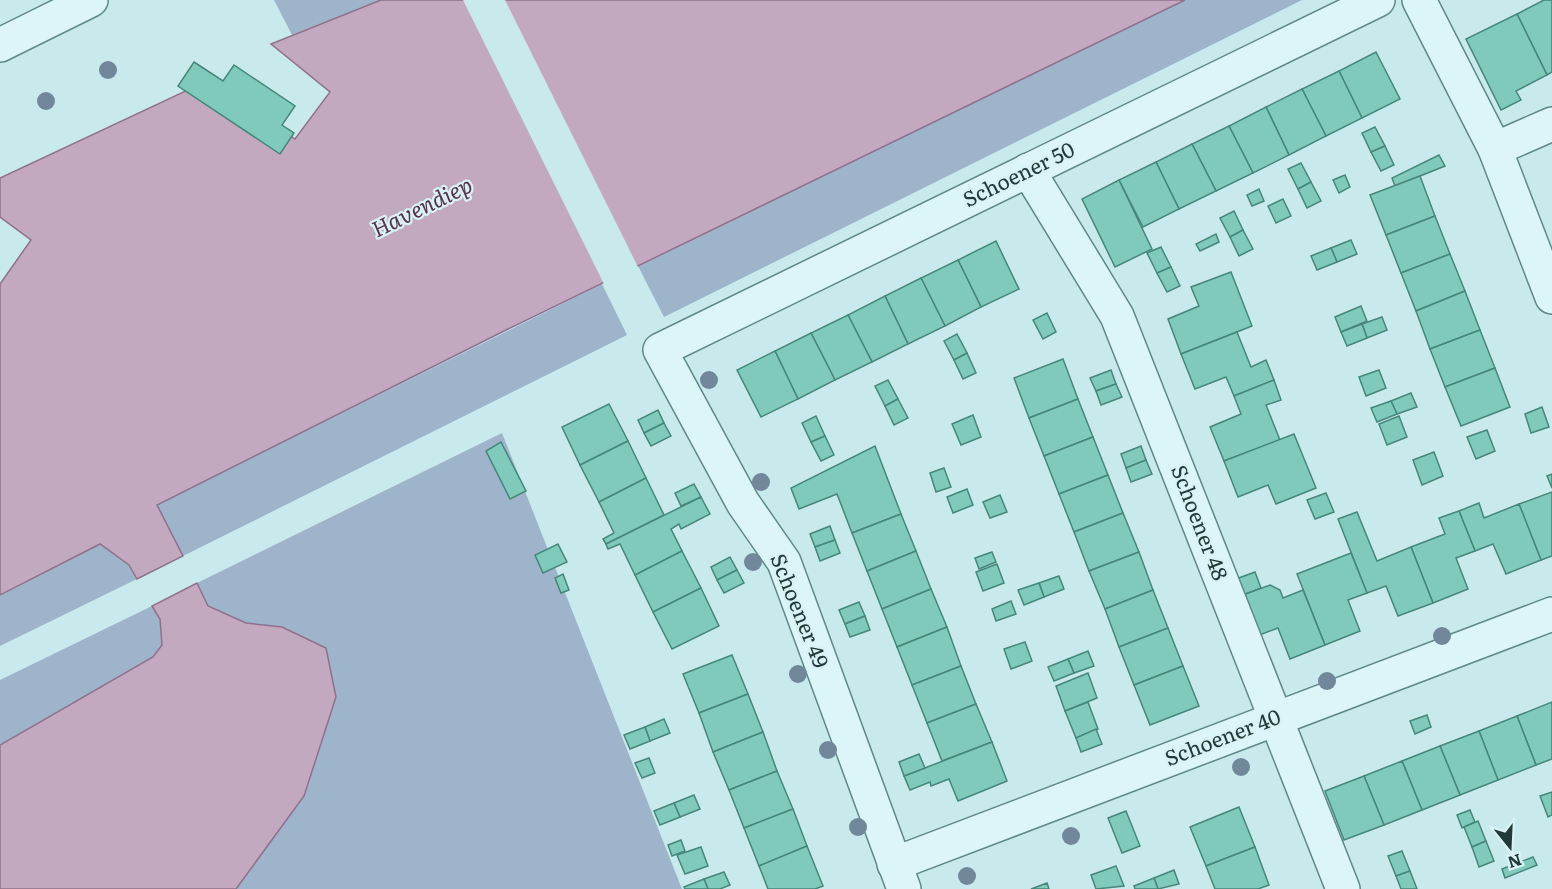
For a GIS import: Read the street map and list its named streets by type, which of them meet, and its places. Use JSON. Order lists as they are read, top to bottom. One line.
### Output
{"streets":{"street":["Schoener 50","Schoener 48","Schoener 49","Schoener 40"]},"crossings":[["Schoener 50","Schoener 48"],["Schoener 50","Schoener 49"],["Schoener 48","Schoener 40"],["Schoener 49","Schoener 40"]],"water":["Havendiep"],"north":"bottom"}
